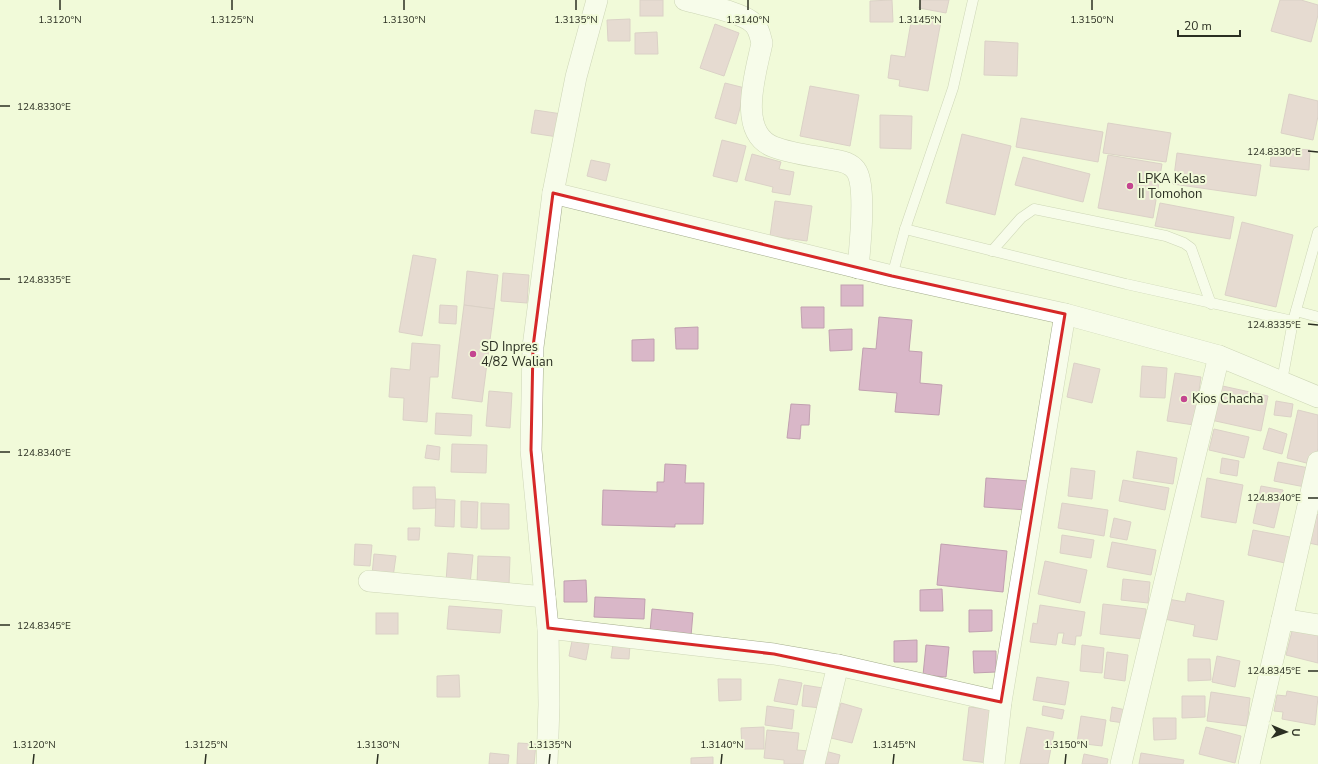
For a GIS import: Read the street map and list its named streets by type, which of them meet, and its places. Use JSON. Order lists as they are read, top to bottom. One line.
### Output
{"places":["LPKA Kelas II Tomohon","SD Inpres 4/82 Walian","Kios Chacha"],"scale_bar":"20 m","north":"right","coordinates":["1.3120°N","1.3125°N","1.3130°N","1.3135°N","1.3140°N","1.3145°N","1.3150°N","124.8330°E","124.8335°E","124.8340°E","124.8345°E"]}
